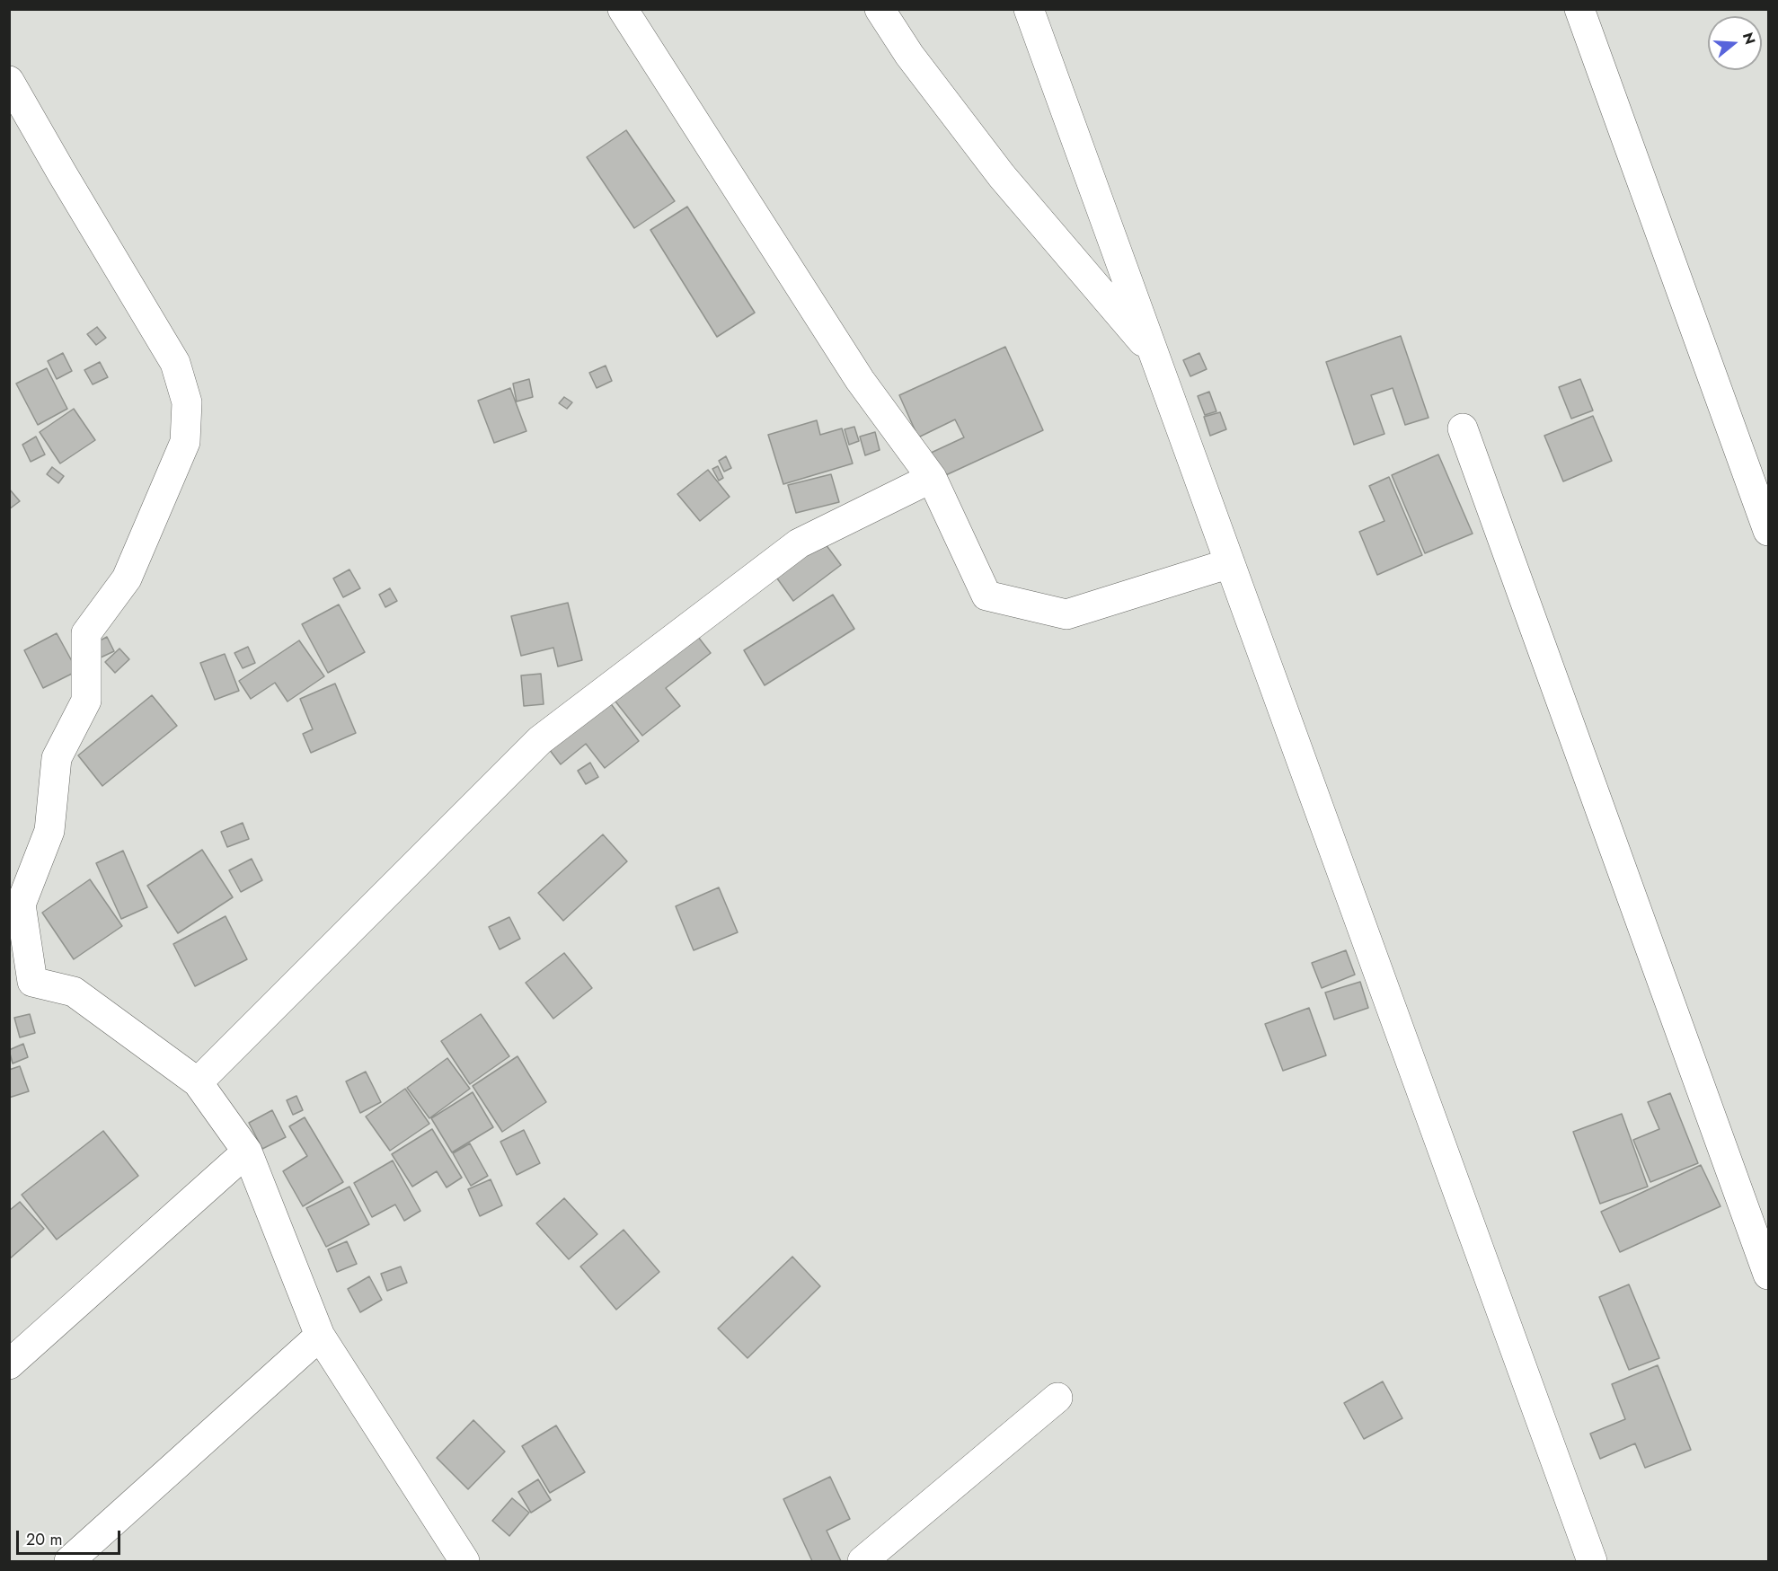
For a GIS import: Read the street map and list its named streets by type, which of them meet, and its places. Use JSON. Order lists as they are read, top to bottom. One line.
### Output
{"scale_bar":"20 m","north":"right"}
